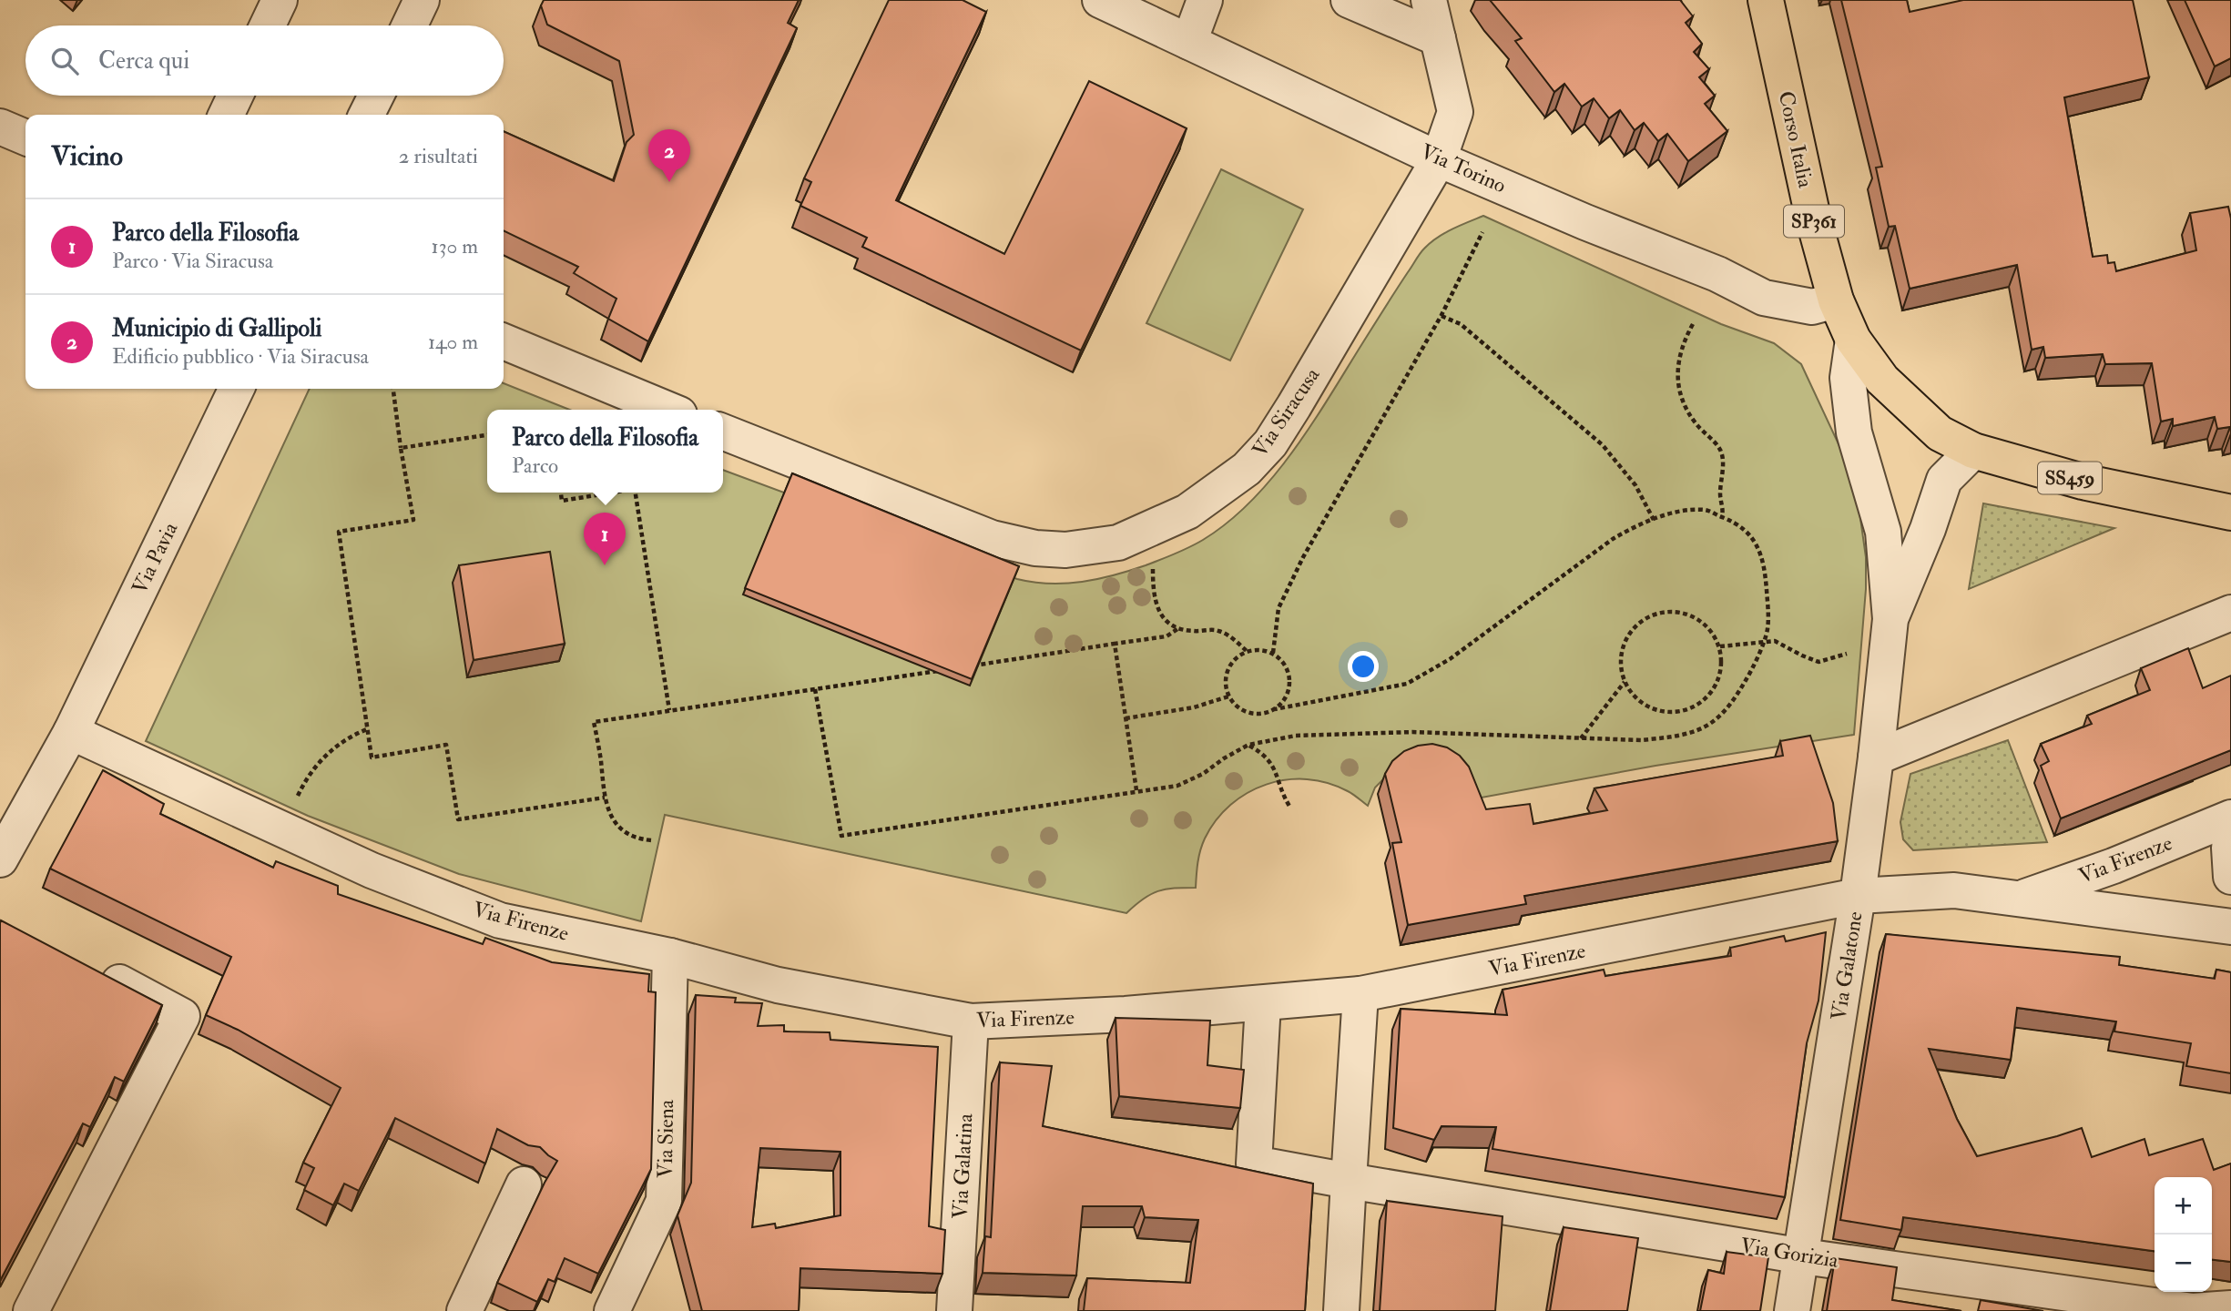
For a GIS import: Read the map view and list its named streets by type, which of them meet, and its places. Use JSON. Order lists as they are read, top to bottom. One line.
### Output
{"streets":{"main road":["Corso Italia","SP361","SS459"],"street":["Via Torino","Via Siracusa","Via Pavia","Via Firenze","Via Galatone","Via Siena","Via Galatina","Via Gorizia"]},"crossings":[["Corso Italia","Via Torino"],["Corso Italia","Via Galatone"],["Via Torino","Via Siracusa"],["Via Pavia","Via Firenze"],["Via Firenze","Via Galatone"],["Via Firenze","Via Siena"],["Via Firenze","Via Galatina"],["Via Firenze","Via Gorizia"],["Via Galatone","Via Gorizia"]],"page":{"search":"Cerca qui","heading":["Vicino","2 risultati"],"pins":["2","1"],"list":[{"mark":"1","name":"Parco della Filosofia","note":"Parco · Via Siracusa","value":"130 m"},{"mark":"2","name":"Municipio di Gallipoli","note":"Edificio pubblico · Via Siracusa","value":"140 m"}],"popup":["Parco della Filosofia","Parco"],"map_buttons":["+","−"]}}
